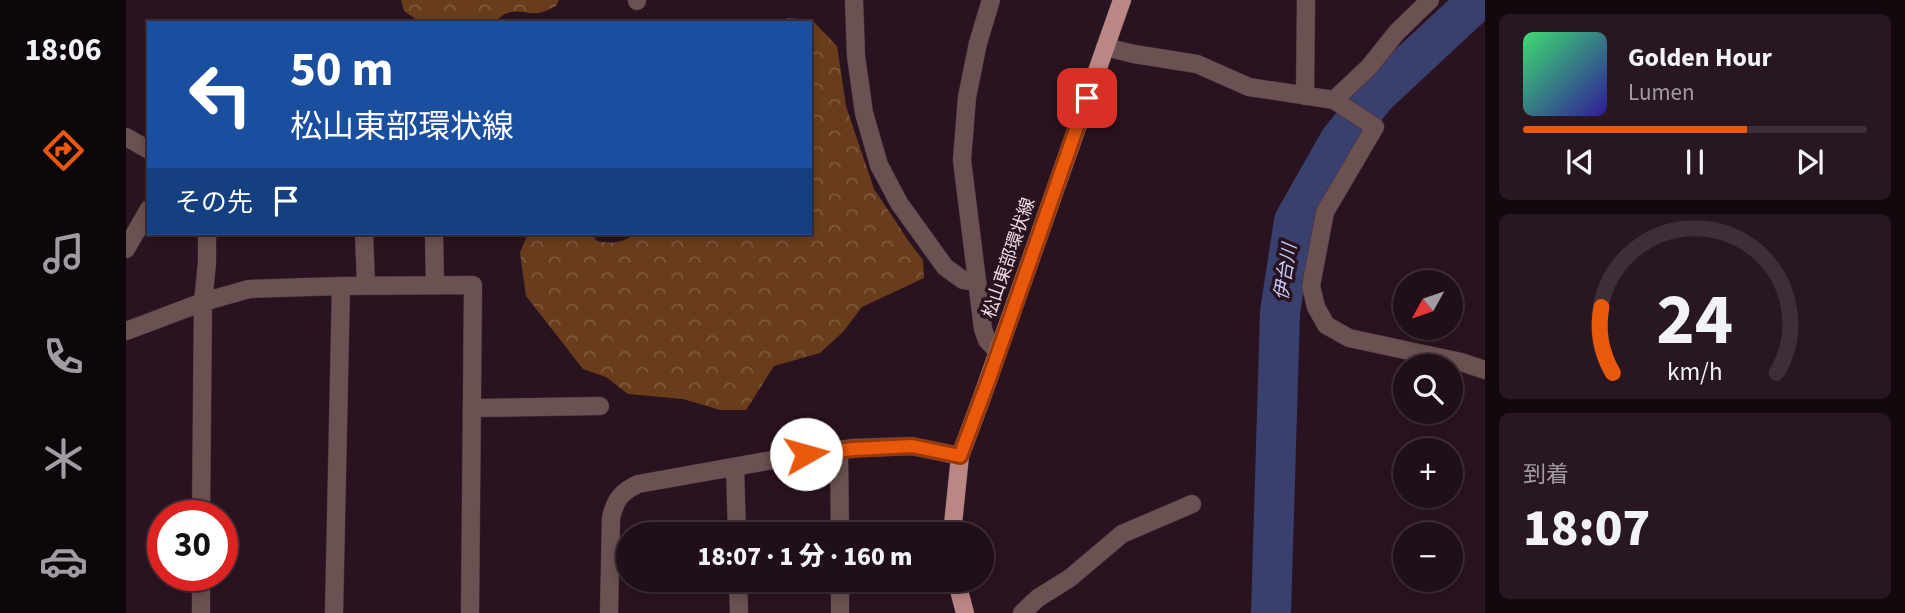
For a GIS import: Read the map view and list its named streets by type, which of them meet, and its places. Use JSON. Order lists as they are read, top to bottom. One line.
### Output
{"streets":{"main road":["松山東部環状線"]},"water":["伊台川"],"north":"bottom left","page":{"tabs":"18:06","turn":["50 m","松山東部環状線"],"song":["Golden Hour","Lumen"],"then":"その先","map_buttons":["+","−"],"tile":["到着","18:07"],"limit":"30","trip":"18:07 · 1 分 · 160 m","gauge":["24","km/h"]}}
